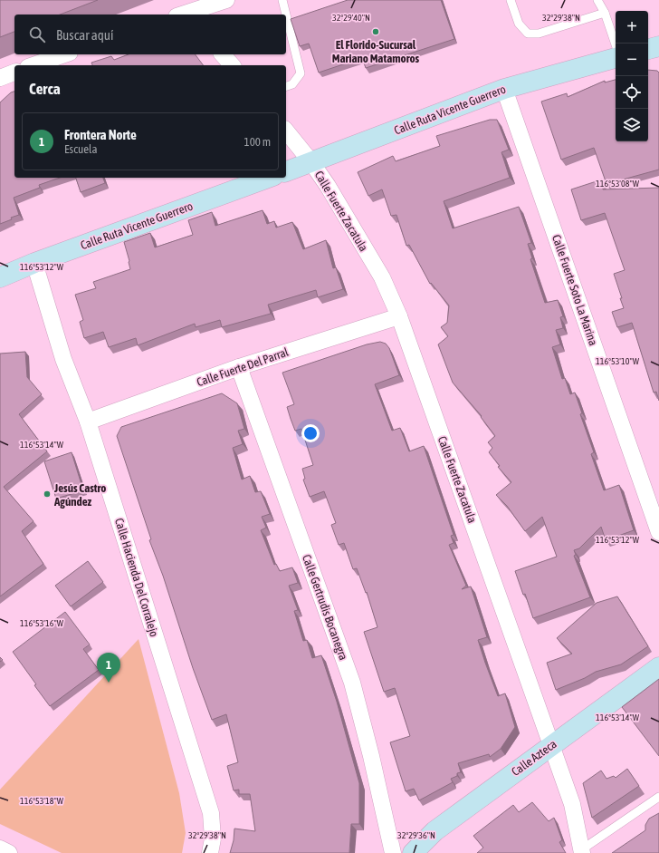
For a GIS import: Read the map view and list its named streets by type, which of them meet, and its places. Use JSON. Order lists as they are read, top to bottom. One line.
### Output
{"streets":{"main road":["Calle Ruta Vicente Guerrero","Calle Azteca"],"street":["Calle Fuerte Zacatula","Calle Fuerte Soto La Marina","Calle Fuerte Del Parral","Calle Hacienda Del Corralejo","Calle Gertrudis Bocanegra"]},"crossings":[["Calle Ruta Vicente Guerrero","Calle Fuerte Zacatula"],["Calle Ruta Vicente Guerrero","Calle Fuerte Soto La Marina"],["Calle Ruta Vicente Guerrero","Calle Hacienda Del Corralejo"],["Calle Fuerte Zacatula","Calle Fuerte Del Parral"],["Calle Fuerte Zacatula","Calle Azteca"],["Calle Fuerte Del Parral","Calle Hacienda Del Corralejo"],["Calle Fuerte Del Parral","Calle Gertrudis Bocanegra"]],"places":["El Florido-Sucursal Mariano Matamoros","Jesús Castro Agúndez"],"page":{"map_buttons":["+","−"],"search":"Buscar aquí","heading":"Cerca","list":[{"mark":"1","name":"Frontera Norte","note":"Escuela","value":"100 m"}],"pins":"1"},"coordinates":["32°29'40\"N","32°29'38\"N","116°53'08\"W","116°53'12\"W","116°53'10\"W","116°53'14\"W","116°53'16\"W","116°53'18\"W","32°29'36\"N"]}
